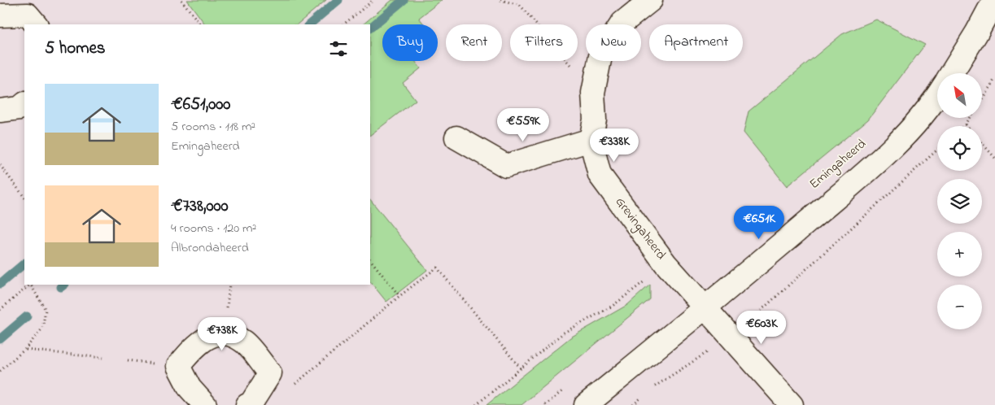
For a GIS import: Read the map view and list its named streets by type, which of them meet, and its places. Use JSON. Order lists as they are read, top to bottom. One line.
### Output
{"streets":{"street":["Emingaheerd","Grevingaheerd"]},"crossings":[["Emingaheerd","Grevingaheerd"]],"north":"top left","page":{"chip":["Buy","Rent","Filters","New","Apartment"],"heading":"5 homes","map_buttons":["+","−"],"list":[{"name":"€651,000","note":"5 rooms · 118 m² · Emingaheerd"},{"name":"€738,000","note":"4 rooms · 120 m² · Albrondaheerd"}],"price":["€559K","€338K","€651K","€603K","€738K"]}}
